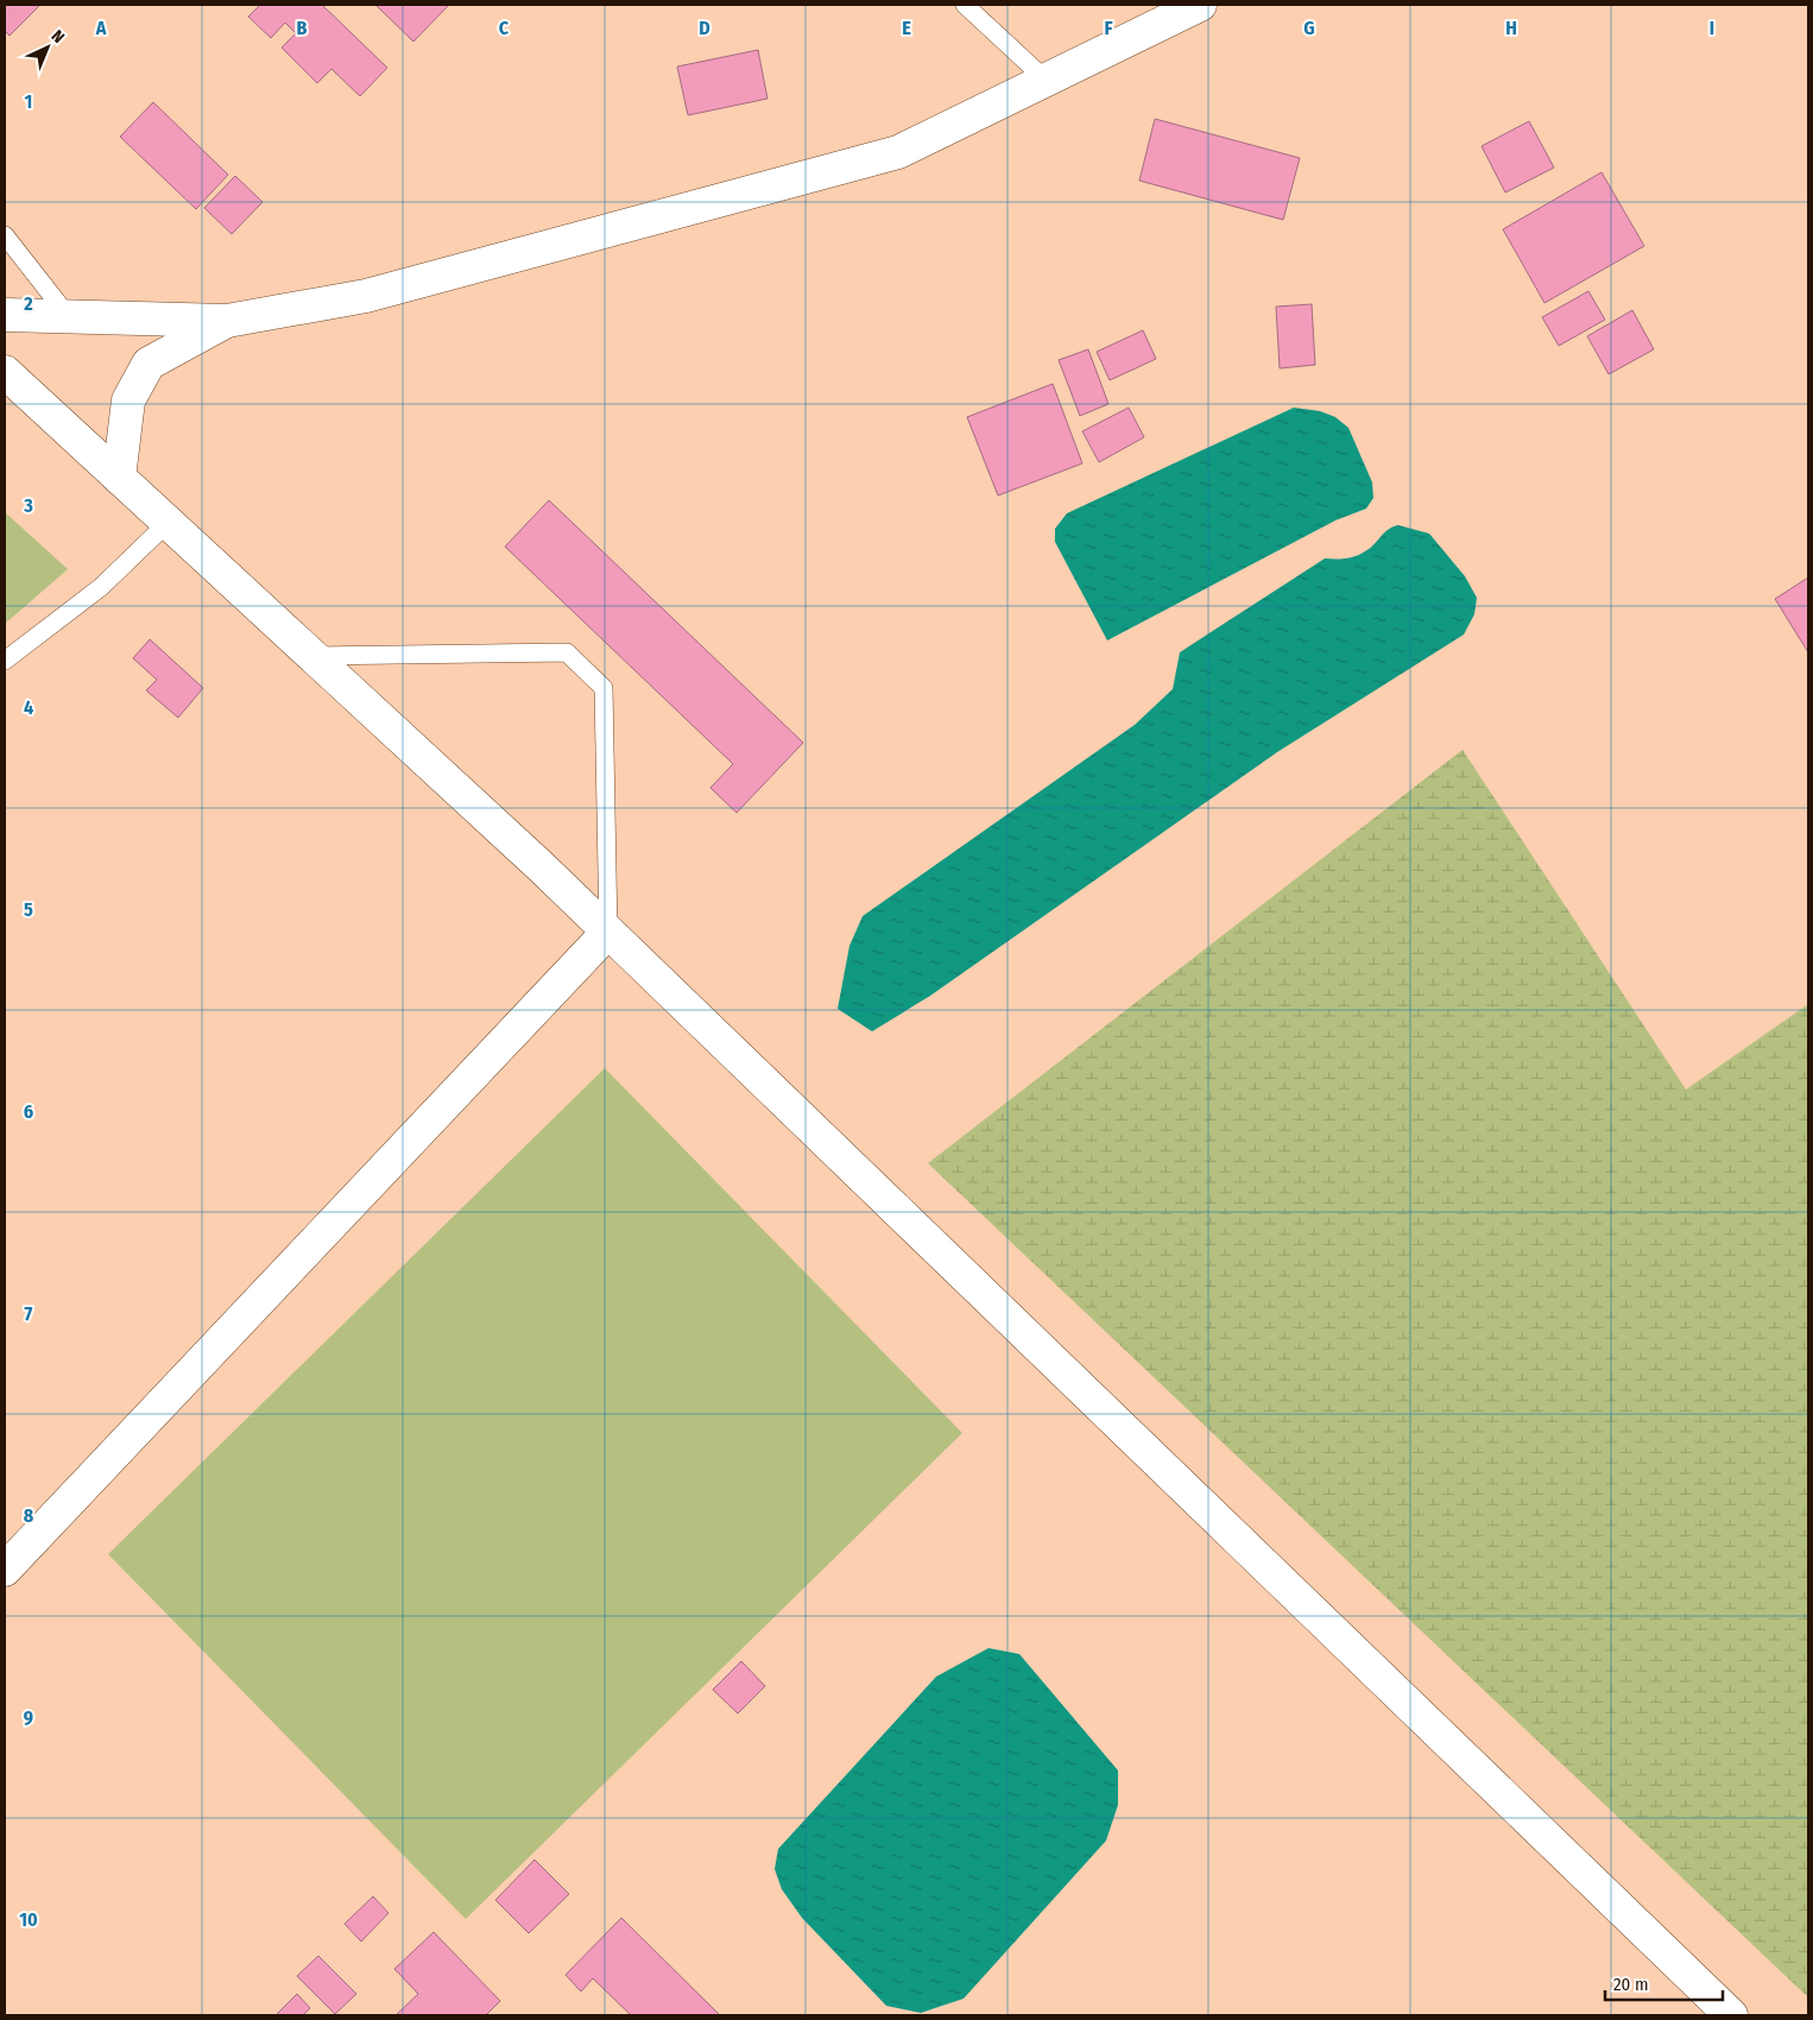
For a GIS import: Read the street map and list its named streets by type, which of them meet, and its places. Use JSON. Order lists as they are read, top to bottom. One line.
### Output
{"scale_bar":"20 m","north":"top right","grid":{"columns":["A","B","C","D","E","F","G","H","I"],"rows":["1","2","3","4","5","6","7","8","9","10"]}}
